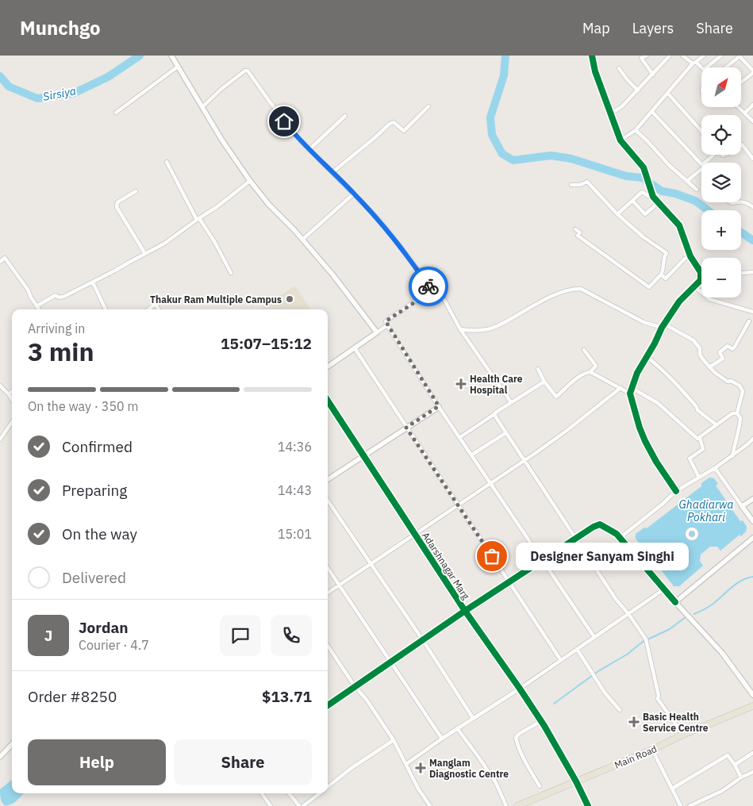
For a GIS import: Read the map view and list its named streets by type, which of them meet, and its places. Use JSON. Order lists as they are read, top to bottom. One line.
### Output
{"streets":{"main road":["Main Road"],"street":["Adarshnagar Marg"]},"crossings":[["Adarshnagar Marg","Main Road"]],"water":["Sirsiya","Ghadiarwa Pokhari"],"places":{"other":["Thakur Ram Multiple Campus","Designer Sanyam Singhi"],"health":["Health Care Hospital","Basic Health Service Centre","Manglam Diagnostic Centre"]},"north":"top right","page":{"header":"Munchgo","nav":["Map","Layers","Share"],"map_buttons":["+","−"],"heading":["3 min","Arriving in","15:07–15:12"],"panel":["Jordan","Courier · 4.7","Order #8250","$13.71"],"bar":"On the way · 350 m","list":[["Confirmed","14:36"],["Preparing","14:43"],["On the way","15:01"],"Delivered"],"bubble":"Designer Sanyam Singhi","round":"J","buttons":["Help","Share"]}}
